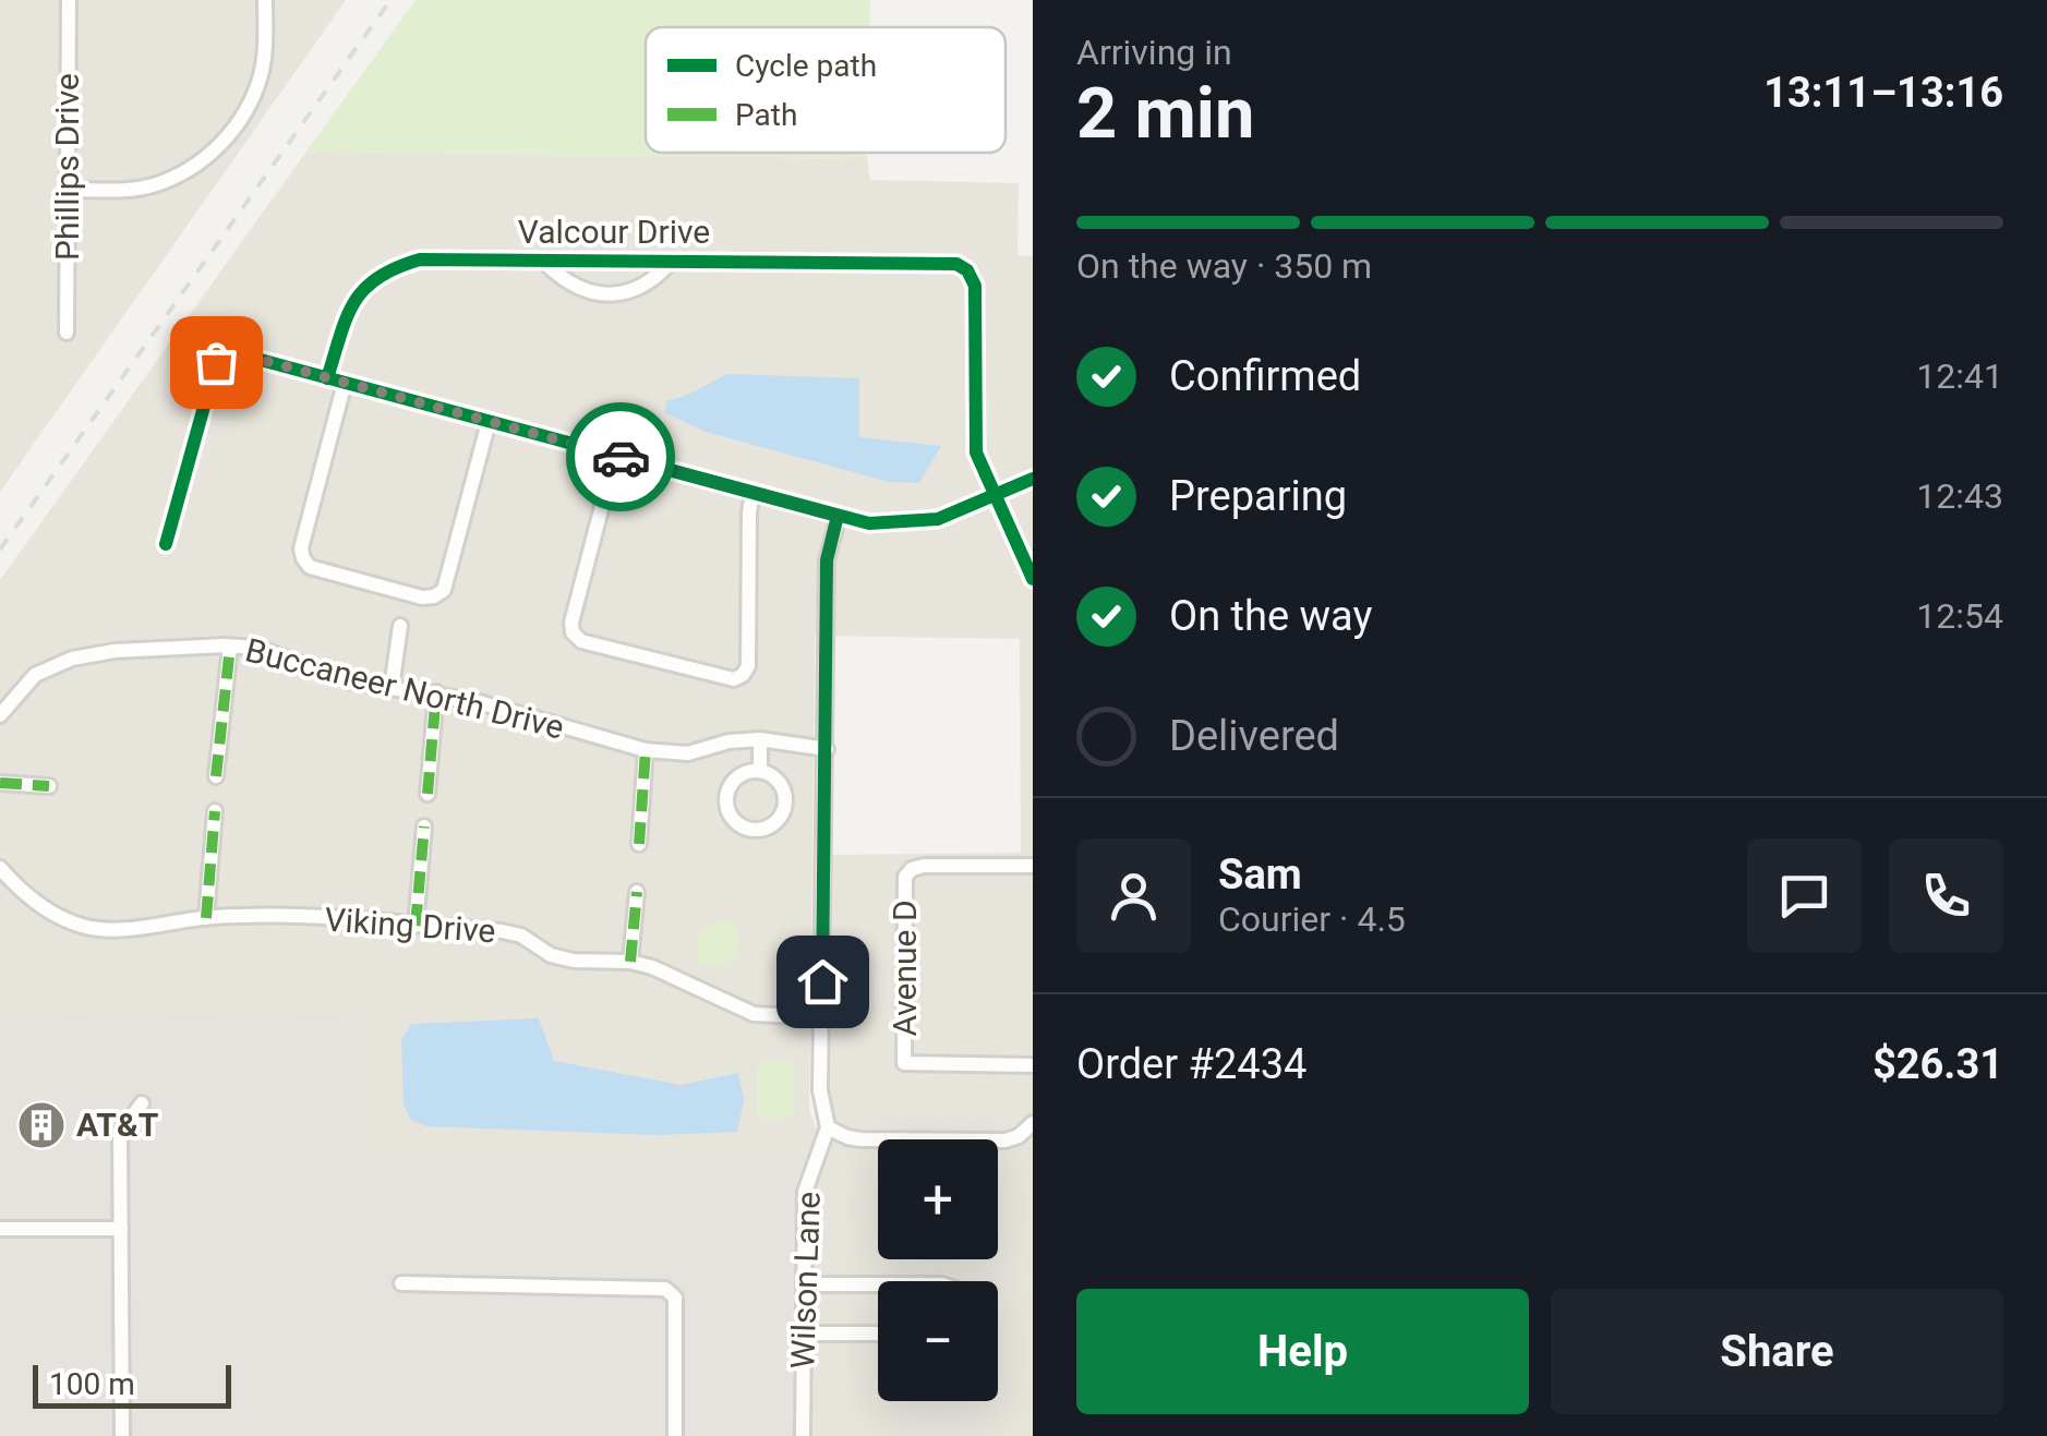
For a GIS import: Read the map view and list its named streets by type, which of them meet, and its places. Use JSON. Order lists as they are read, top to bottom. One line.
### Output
{"streets":{"street":["Phillips Drive","Valcour Drive","Buccaneer North Drive","Viking Drive","Avenue D","Wilson Lane"]},"places":{"building":["AT&T"]},"legend":["Cycle path","Path"],"scale_bar":"100 m","page":{"heading":["2 min","Arriving in","13:11–13:16"],"panel":["Sam","Courier · 4.5","Order #2434","$26.31"],"bar":"On the way · 350 m","list":[["Confirmed","12:41"],["Preparing","12:43"],["On the way","12:54"],"Delivered"],"map_buttons":["+","−"],"buttons":["Help","Share"],"scale":"100 m"}}
